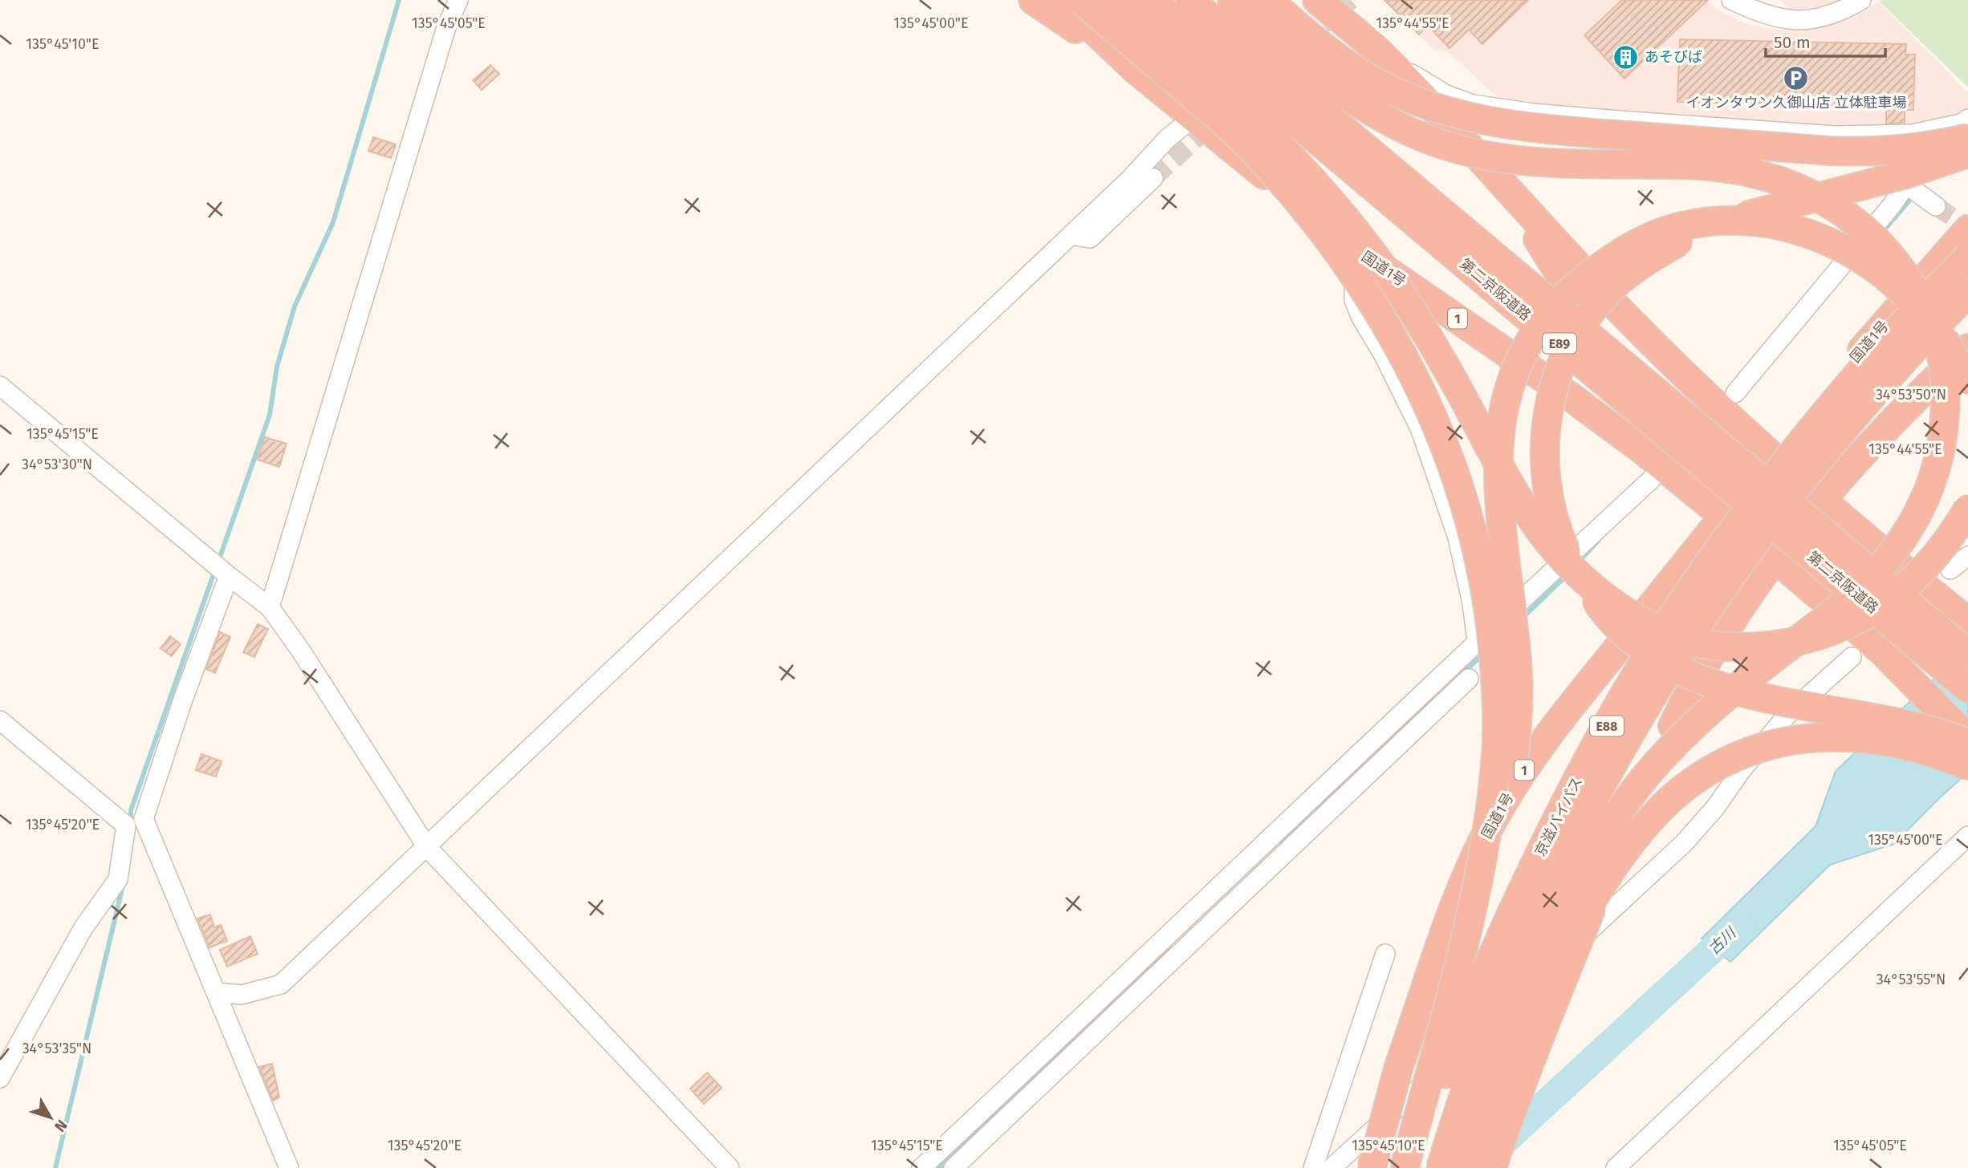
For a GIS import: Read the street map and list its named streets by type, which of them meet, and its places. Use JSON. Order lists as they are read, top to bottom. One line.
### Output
{"streets":{"highway":["国道1号","第二京阪道路","1","E89","E88","京滋バイパス"]},"crossings":[["国道1号","E88"],["国道1号","京滋バイパス"],["E88","京滋バイパス"]],"water":["古川"],"places":{"building":["あそびば"],"parking":["イオンタウン久御山店 立体駐車場"]},"scale_bar":"50 m","north":"bottom right","coordinates":["135°44'55\"E","135°45'05\"E","135°45'00\"E","135°45'10\"E","34°53'50\"N","135°45'15\"E","34°53'30\"N","135°45'20\"E","34°53'55\"N","34°53'35\"N"]}
